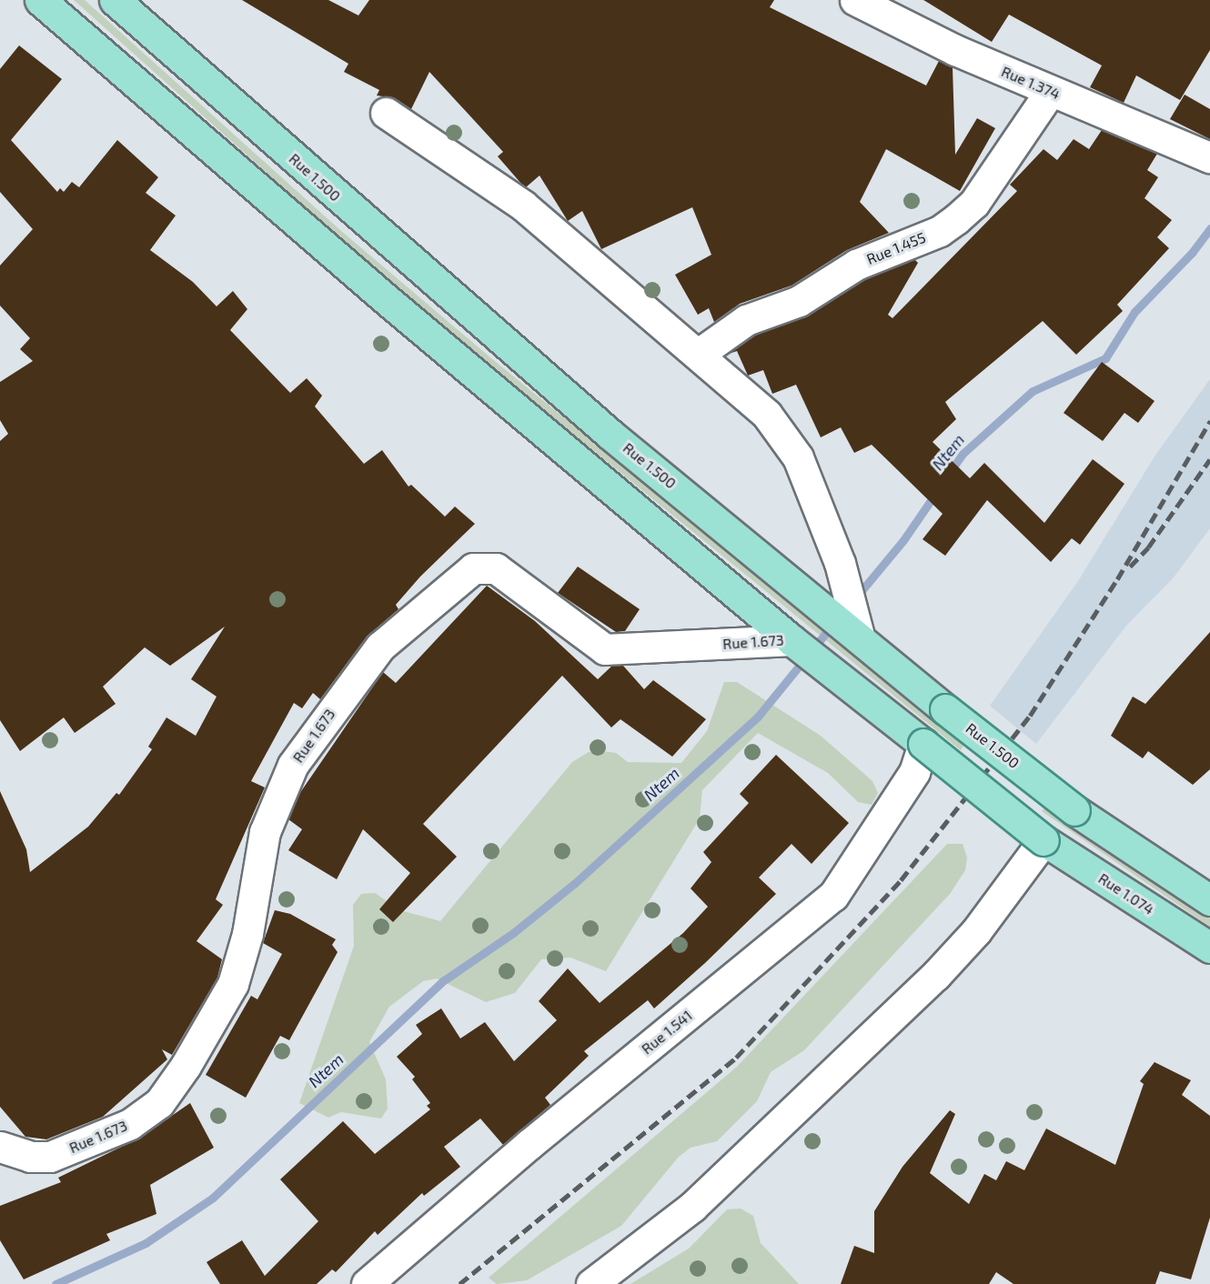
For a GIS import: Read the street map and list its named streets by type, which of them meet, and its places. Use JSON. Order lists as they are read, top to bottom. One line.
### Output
{"streets":{"main road":["Rue 1.500","Rue 1.074"],"street":["Rue 1.374","Rue 1.455","Rue 1.673","Rue 1.541"]},"crossings":[["Rue 1.374","Rue 1.455"],["Rue 1.074","Rue 1.541"]],"water":["Ntem"]}
